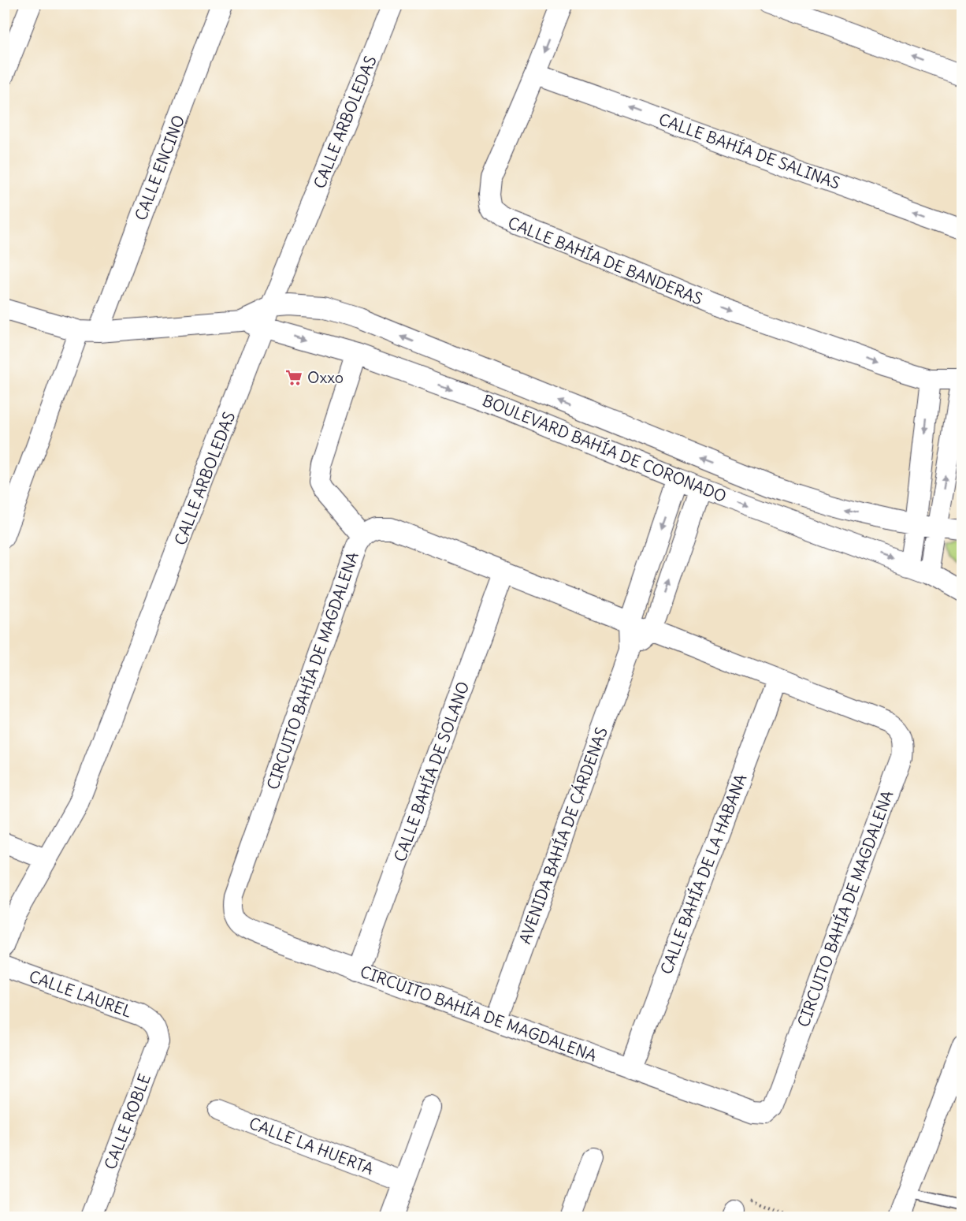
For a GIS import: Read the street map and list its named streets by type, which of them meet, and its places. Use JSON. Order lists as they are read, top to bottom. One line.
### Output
{"streets":{"street":["CALLE ARBOLEDAS","CALLE BAHÍA DE SALINAS","CALLE ENCINO","CALLE BAHÍA DE BANDERAS","BOULEVARD BAHÍA DE CORONADO","CIRCUITO BAHÍA DE MAGDALENA","CALLE BAHÍA DE SOLANO","AVENIDA BAHÍA DE CÁRDENAS","CALLE BAHÍA DE LA HABANA","CALLE LAUREL","CALLE ROBLE","CALLE LA HUERTA"]},"crossings":[["CALLE ARBOLEDAS","BOULEVARD BAHÍA DE CORONADO"],["CALLE BAHÍA DE SALINAS","CALLE BAHÍA DE BANDERAS"],["CALLE ENCINO","BOULEVARD BAHÍA DE CORONADO"],["CALLE BAHÍA DE BANDERAS","BOULEVARD BAHÍA DE CORONADO"],["BOULEVARD BAHÍA DE CORONADO","AVENIDA BAHÍA DE CÁRDENAS"],["CIRCUITO BAHÍA DE MAGDALENA","CALLE BAHÍA DE SOLANO"],["CIRCUITO BAHÍA DE MAGDALENA","AVENIDA BAHÍA DE CÁRDENAS"],["CIRCUITO BAHÍA DE MAGDALENA","CALLE BAHÍA DE LA HABANA"],["CALLE LAUREL","CALLE ROBLE"]],"places":{"supermarket":["Oxxo"]}}
